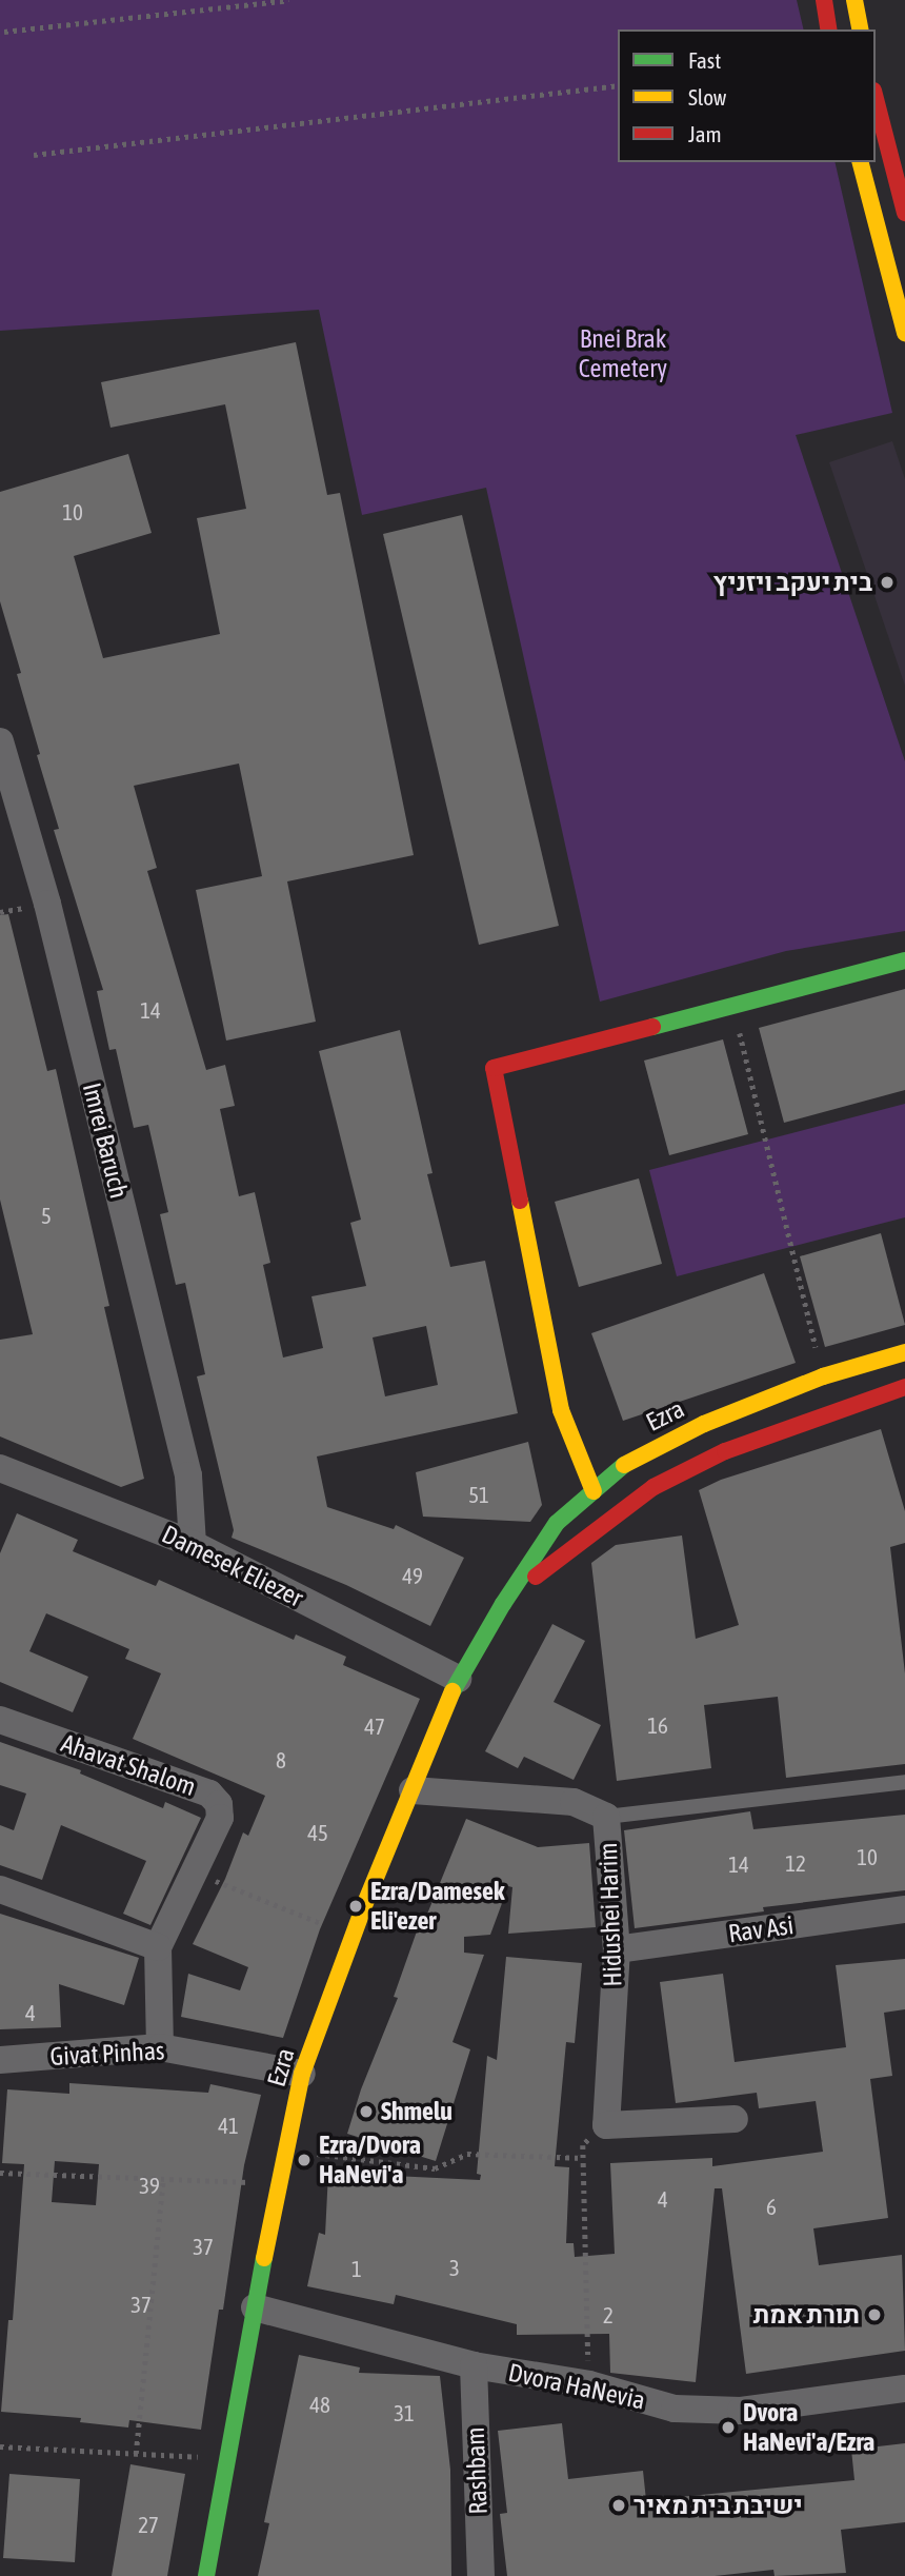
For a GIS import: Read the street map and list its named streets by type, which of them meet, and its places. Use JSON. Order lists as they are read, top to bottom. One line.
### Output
{"streets":{"street":["Imrei Baruch","Ezra","Damesek Eliezer","Ahavat Shalom","Hidushei Harim","Rav Asi","Givat Pinhas","Dvora HaNevia","Rashbam"]},"crossings":[["Imrei Baruch","Damesek Eliezer"],["Ezra","Damesek Eliezer"],["Ezra","Hidushei Harim"],["Ezra","Givat Pinhas"],["Ezra","Dvora HaNevia"],["Ahavat Shalom","Givat Pinhas"],["Hidushei Harim","Rav Asi"],["Dvora HaNevia","Rashbam"]],"parks":["Bnei Brak Cemetery"],"places":["בית יעקב ויזניץ","Ezra/Damesek Eli'ezer","Shmelu","Ezra/Dvora HaNevi'a","תורת אמת","Dvora HaNevi'a/Ezra","ישיבת בית מאיר"],"house_numbers":["10","14","5","51","49","16","47","8","45","10","12","14","4","41","39","4","6","37","3","1","37","2","48","31","27"],"legend":["Fast","Slow","Jam"]}
